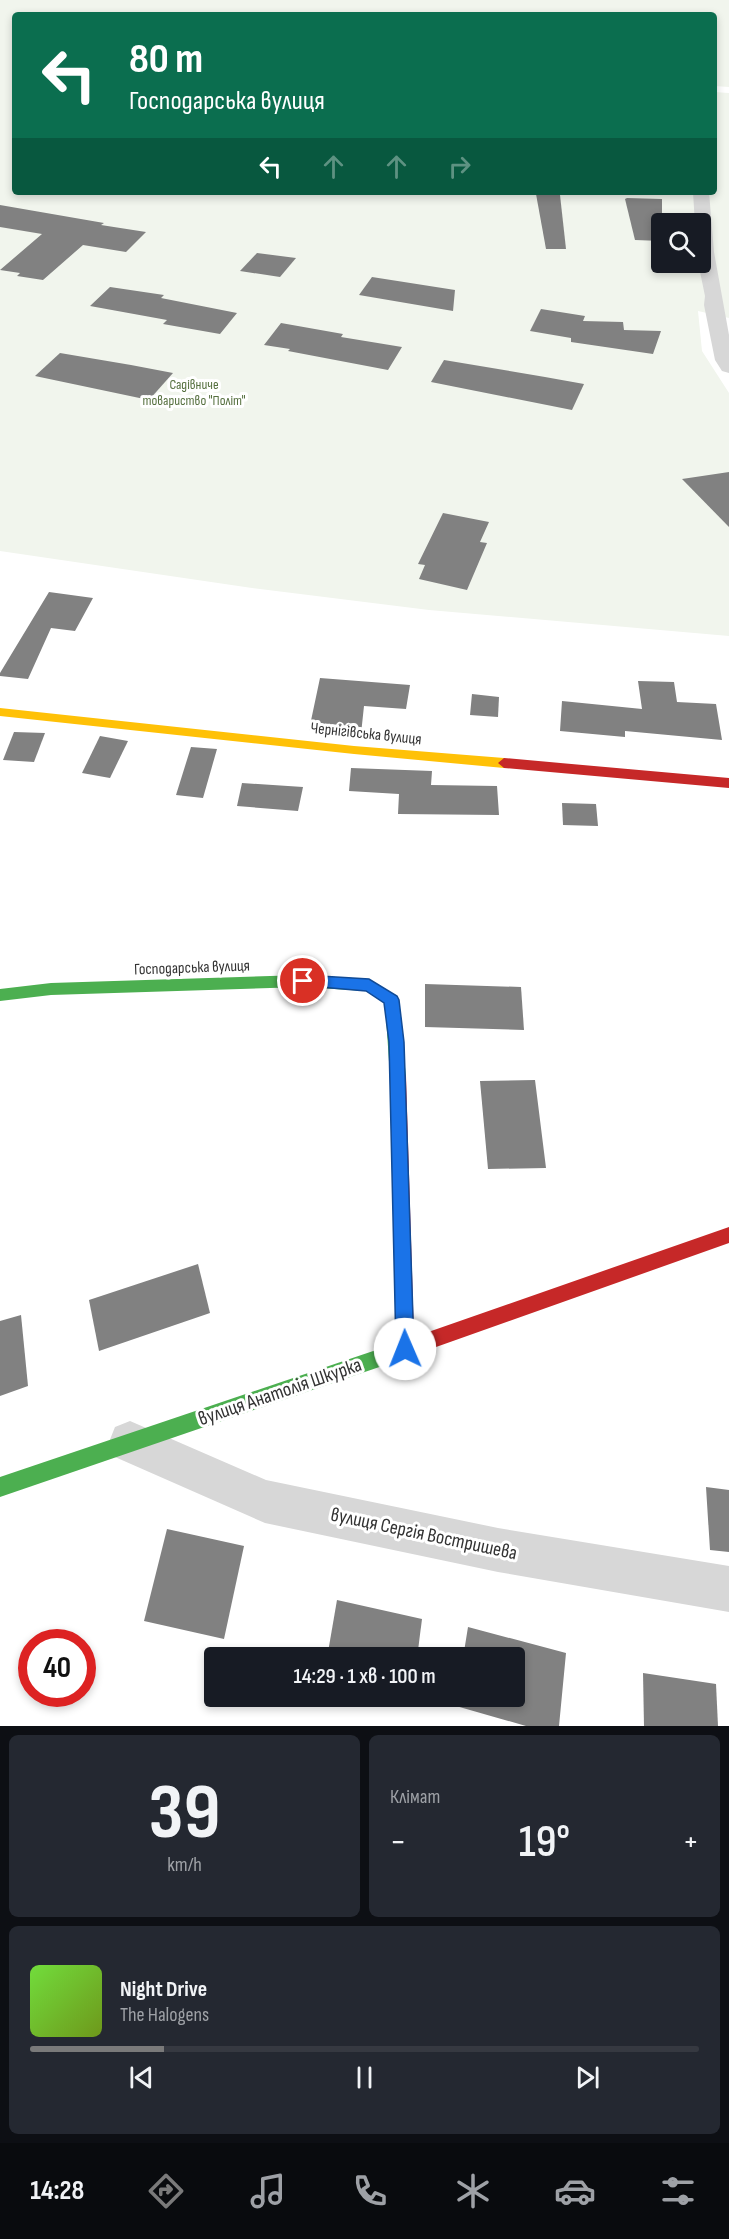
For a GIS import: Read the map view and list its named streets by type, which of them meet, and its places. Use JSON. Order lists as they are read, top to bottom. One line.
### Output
{"streets":{"street":["Чернігівська вулиця","Господарська вулиця","вулиця Анатолія Шкурка","вулиця Сергія Востришева"]},"crossings":[["Господарська вулиця","вулиця Анатолія Шкурка"],["вулиця Анатолія Шкурка","вулиця Сергія Востришева"]],"parks":["Садівниче товариство \"Політ\""],"page":{"turn":["80 m","Господарська вулиця"],"limit":"40","trip":"14:29 · 1 хв · 100 m","tile":[["39","km/h"],"Клімат"],"heat":["−","19°","+"],"song":["Night Drive","The Halogens"],"tabs":"14:28"}}
